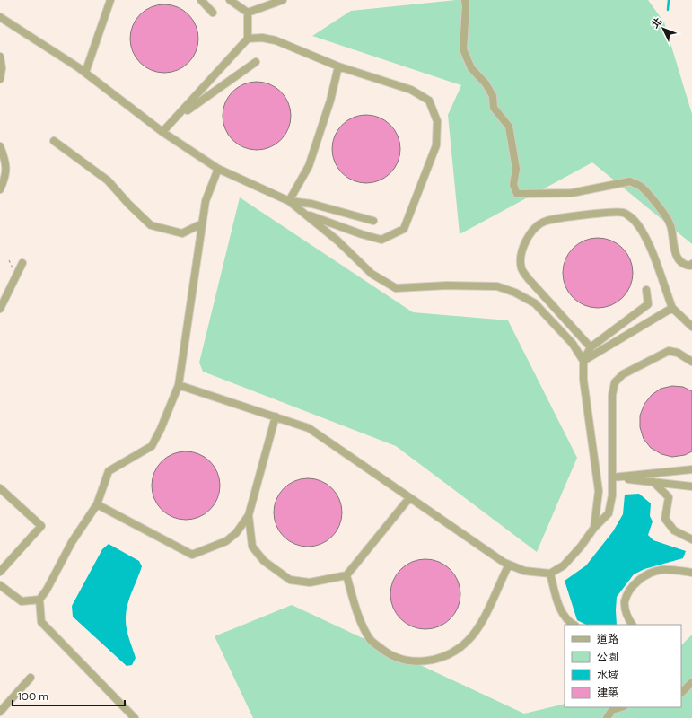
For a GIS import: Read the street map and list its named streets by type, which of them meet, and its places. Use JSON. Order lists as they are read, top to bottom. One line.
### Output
{"legend":["道路","公園","水域","建築"],"scale_bar":"100 m","north":"top left"}
